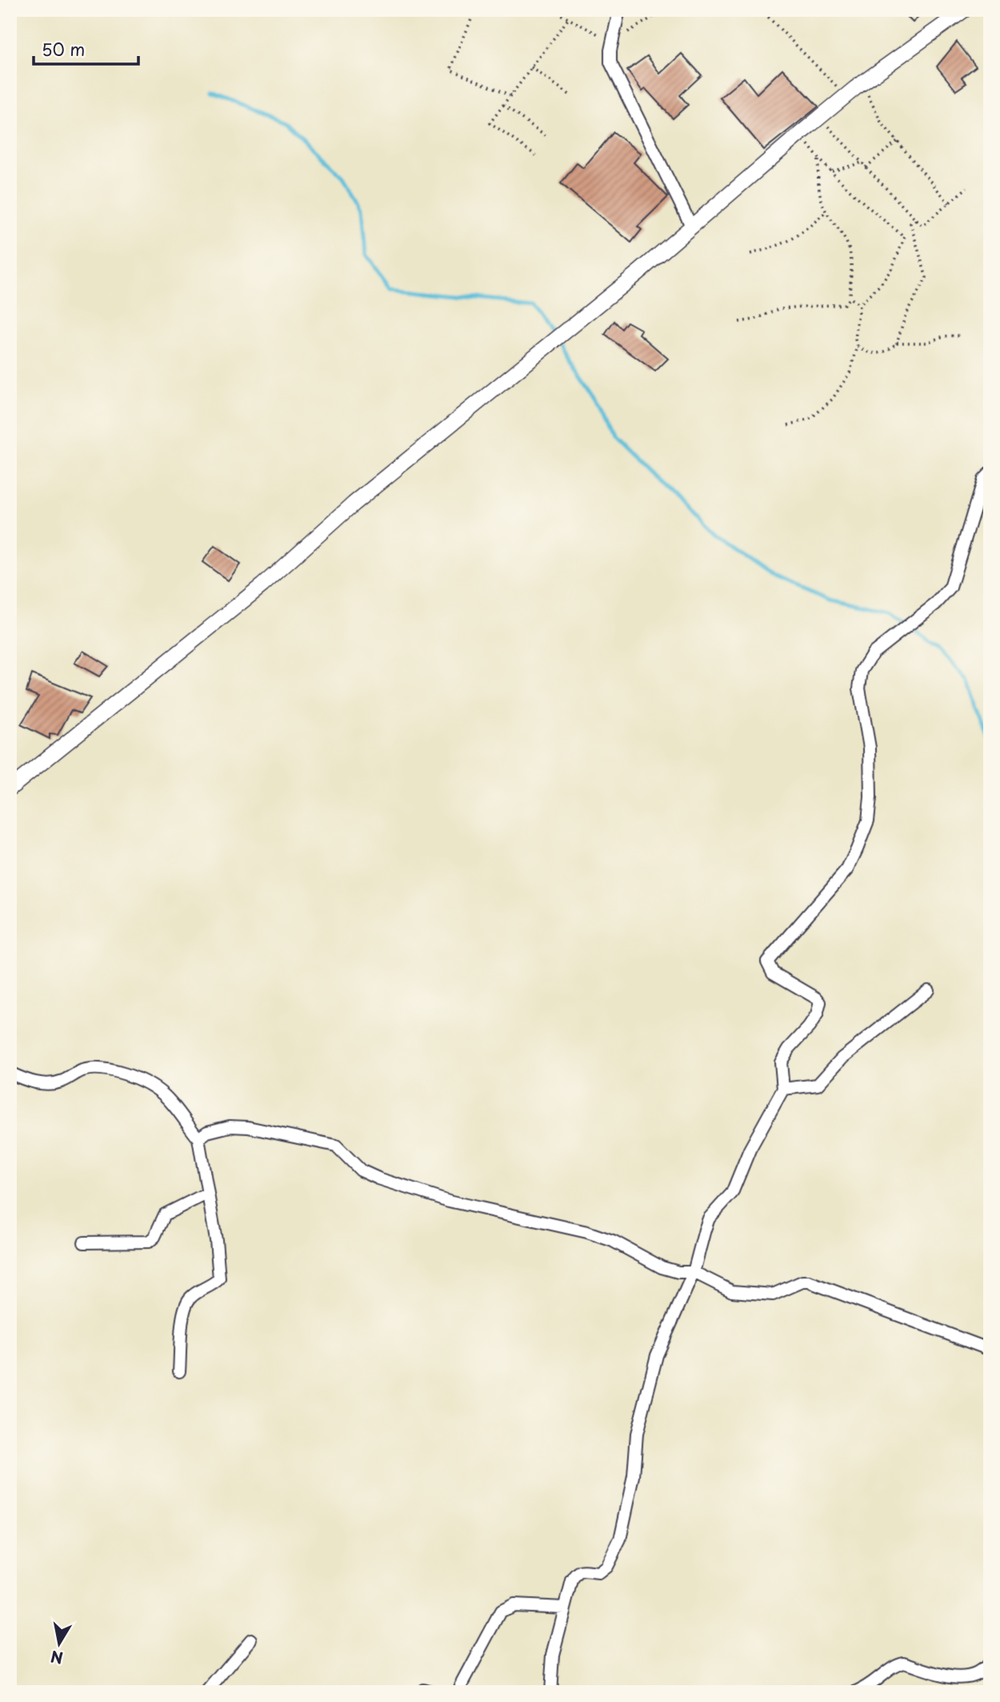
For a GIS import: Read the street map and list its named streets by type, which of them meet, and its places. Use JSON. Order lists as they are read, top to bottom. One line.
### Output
{"scale_bar":"50 m","north":"bottom"}
